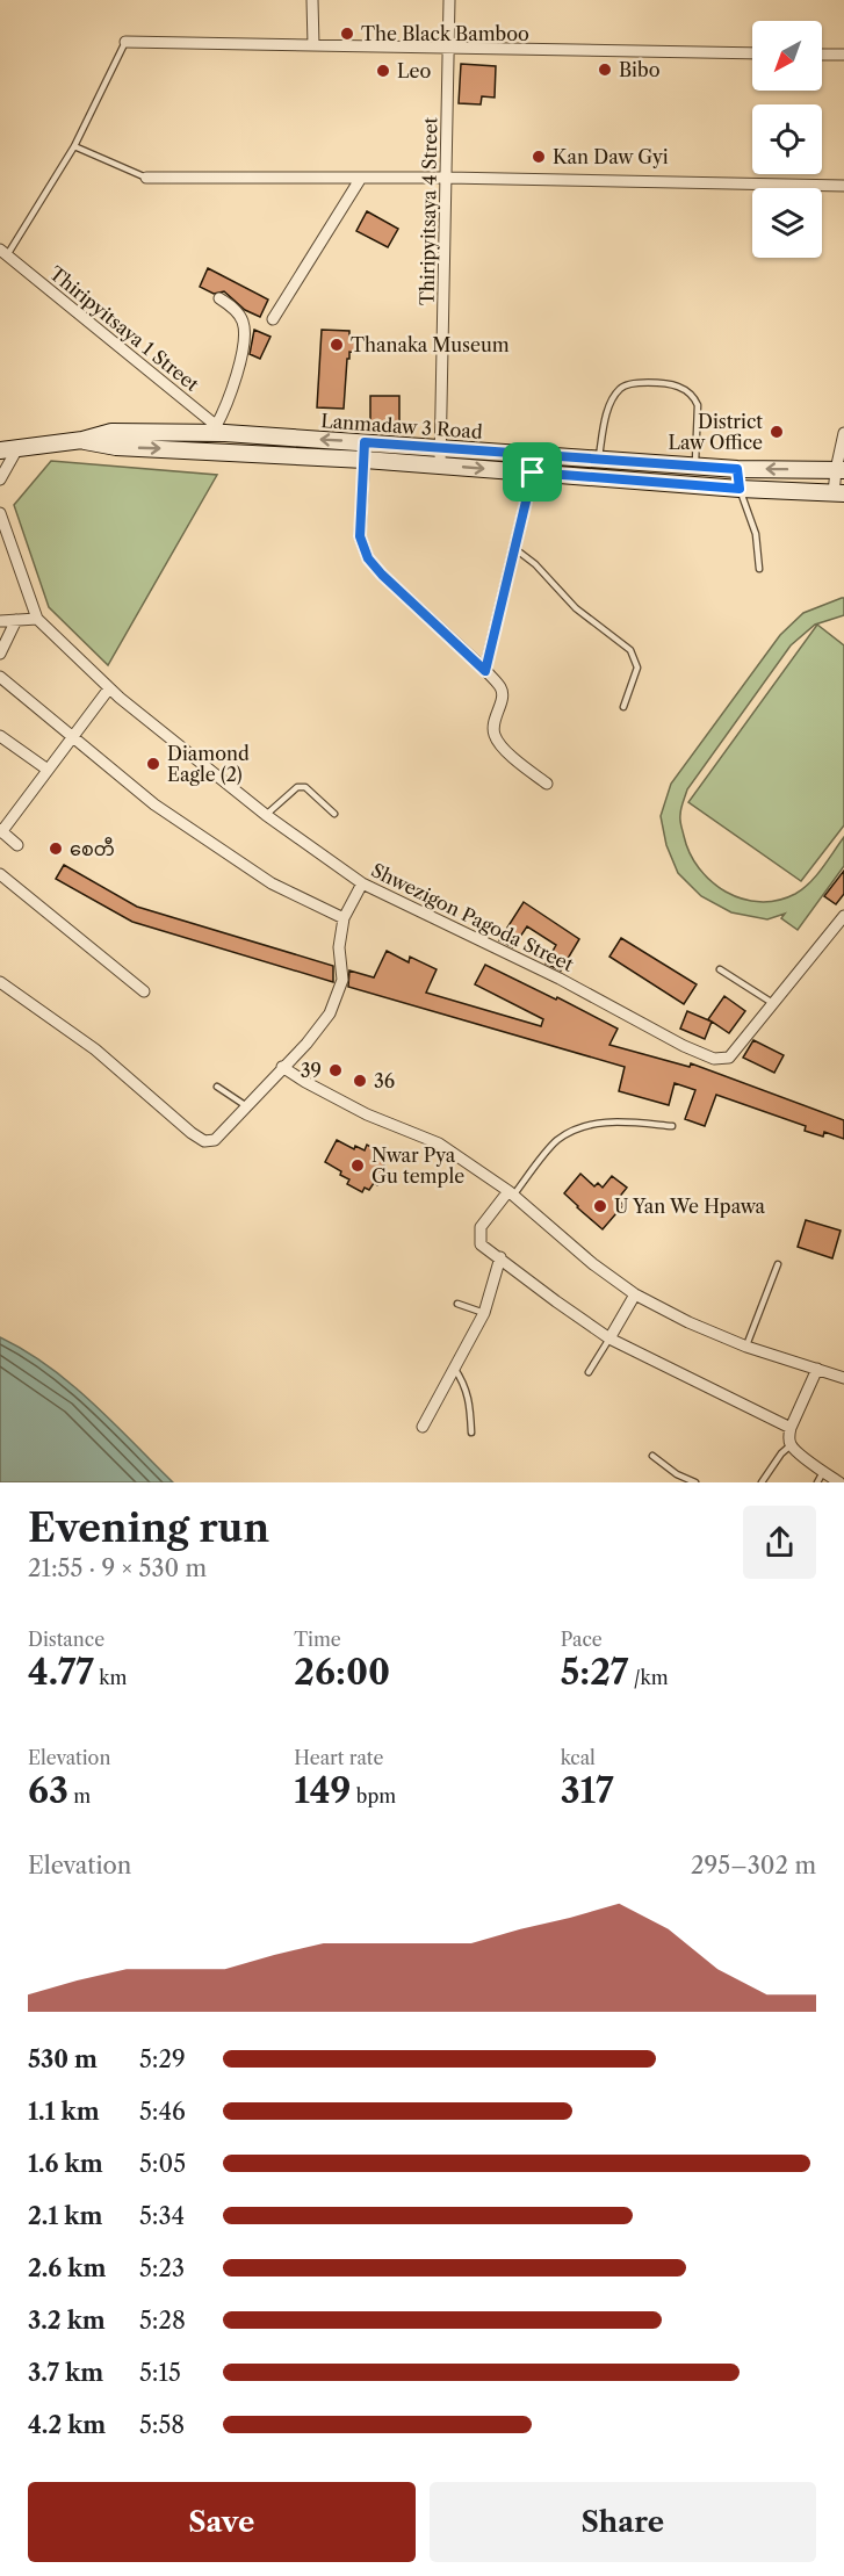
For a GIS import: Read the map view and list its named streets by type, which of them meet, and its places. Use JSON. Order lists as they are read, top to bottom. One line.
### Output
{"streets":{"main road":["Lanmadaw 3 Road"],"street":["Thiripyitsaya 4 Street","Thiripyitsaya 1 Street","Shwezigon Pagoda Street"]},"crossings":[["Thiripyitsaya 4 Street","Lanmadaw 3 Road"],["Thiripyitsaya 1 Street","Lanmadaw 3 Road"]],"places":["The Black Bamboo","Bibo","Leo","Kan Daw Gyi","Thanaka Museum","District Law Office","Diamond Eagle (2)","စေတီ","39","36","Nwar Pya Gu temple","U Yan We Hpawa"],"north":"bottom left","page":{"heading":["Evening run","21:55 · 9 × 530 m"],"stats":[["Distance","4.77 km"],["Time","26:00"],["Pace","5:27 /km"],["Elevation","63 m"],["Heart rate","149 bpm"],["kcal","317"]],"chart":["Elevation","295–302 m"],"list":[{"name":"530 m","note":"5:29"},{"name":"1.1 km","note":"5:46"},{"name":"1.6 km","note":"5:05"},{"name":"2.1 km","note":"5:34"},{"name":"2.6 km","note":"5:23"},{"name":"3.2 km","note":"5:28"},{"name":"3.7 km","note":"5:15"},{"name":"4.2 km","note":"5:58"}],"buttons":["Save","Share"]}}
